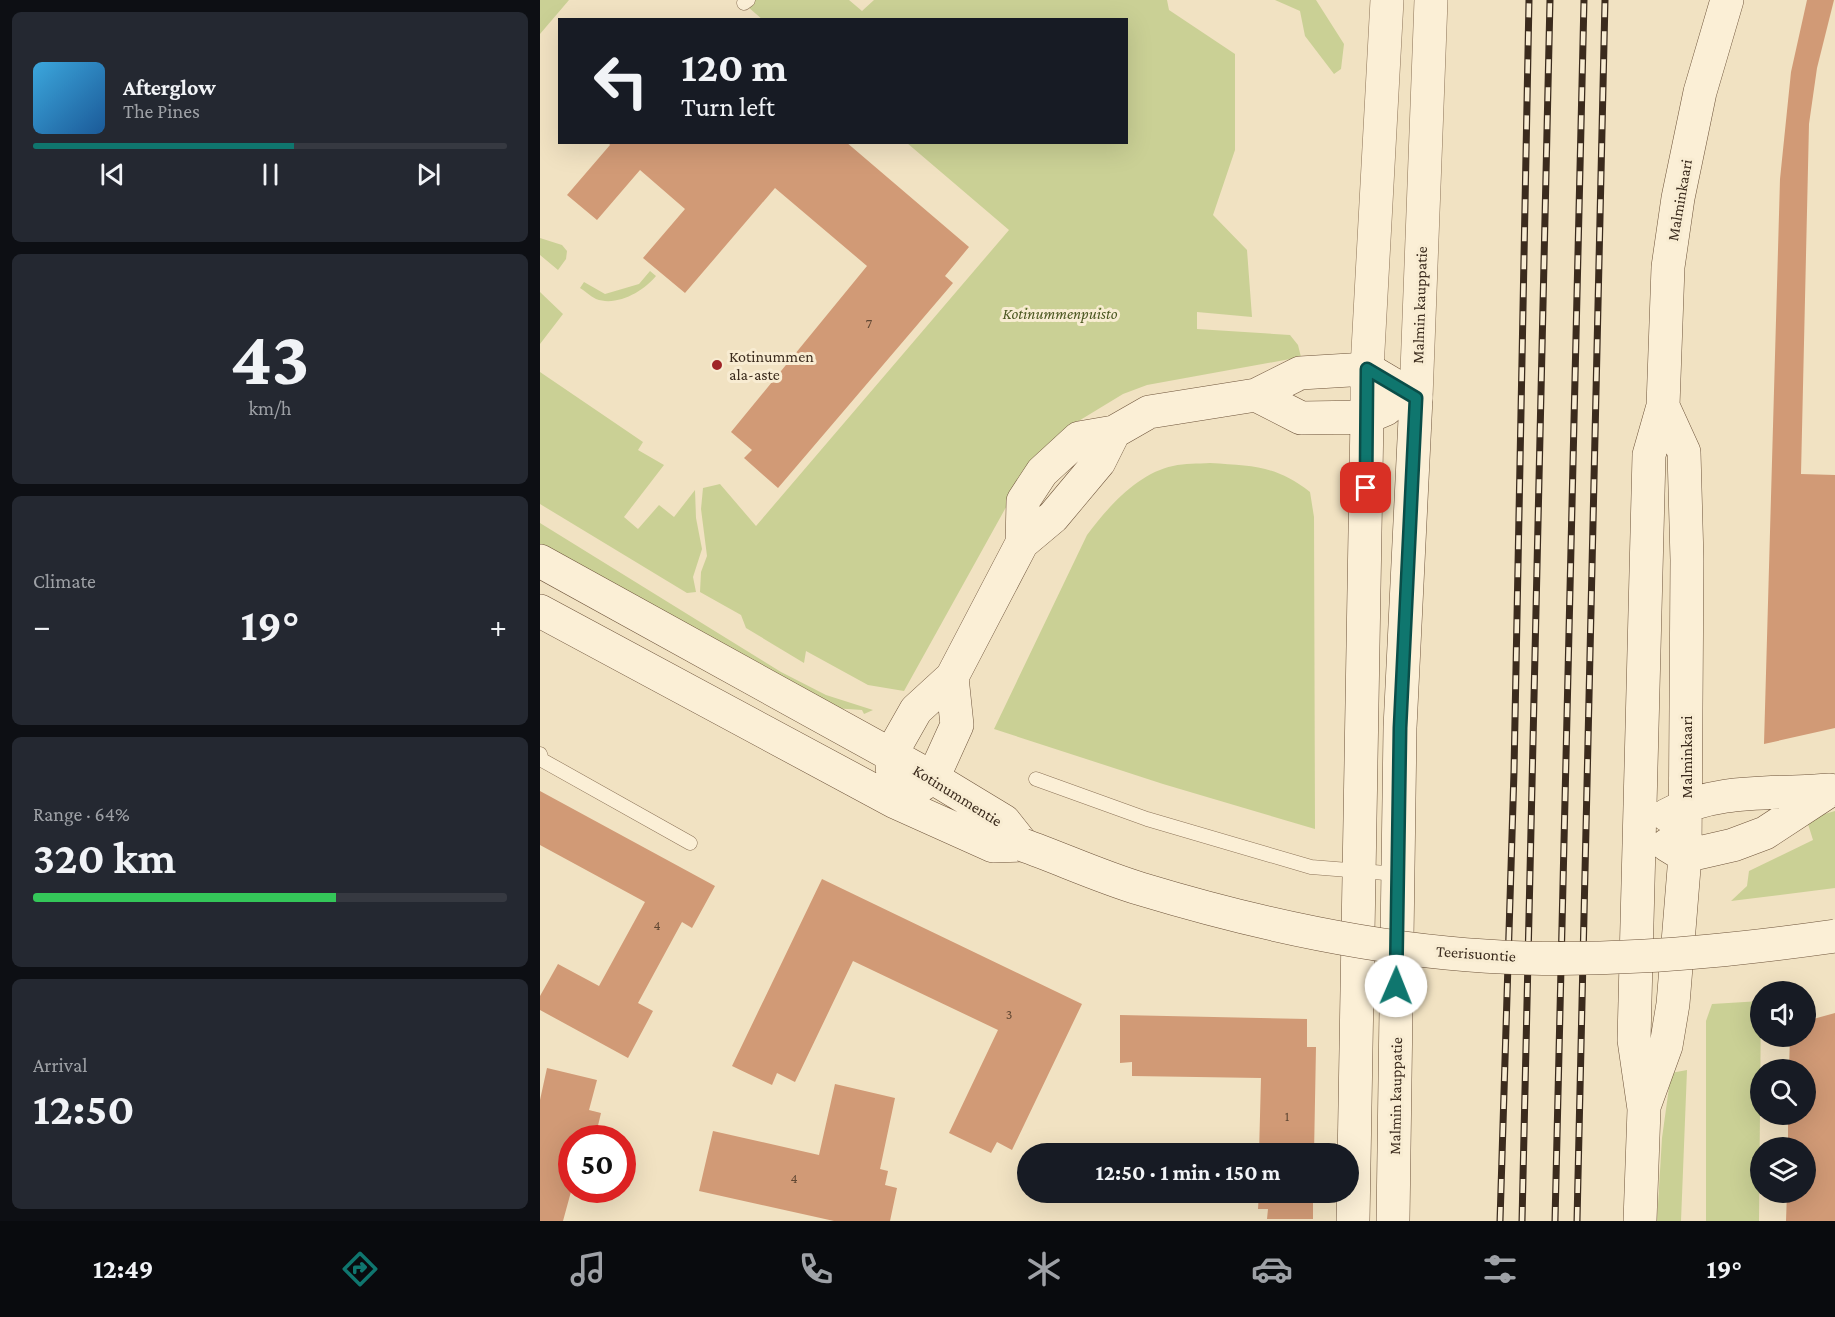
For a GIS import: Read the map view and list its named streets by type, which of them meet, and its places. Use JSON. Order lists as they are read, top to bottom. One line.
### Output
{"streets":{"main road":["Malminkaari","Malmin kauppatie","Kotinummentie","Teerisuontie"]},"crossings":[["Kotinummentie","Teerisuontie"]],"parks":["Kotinummenpuisto"],"places":["Kotinummen ala-aste"],"house_numbers":["7","4","3","1","4"],"page":{"turn":["120 m","Turn left"],"song":["Afterglow","The Pines"],"tile":[["43","km/h"],"Climate",["Range · 64%","320 km"],["Arrival","12:50"]],"heat":["−","19°","+"],"limit":"50","trip":"12:50 · 1 min · 150 m","tabs":["12:49","19°"]}}
